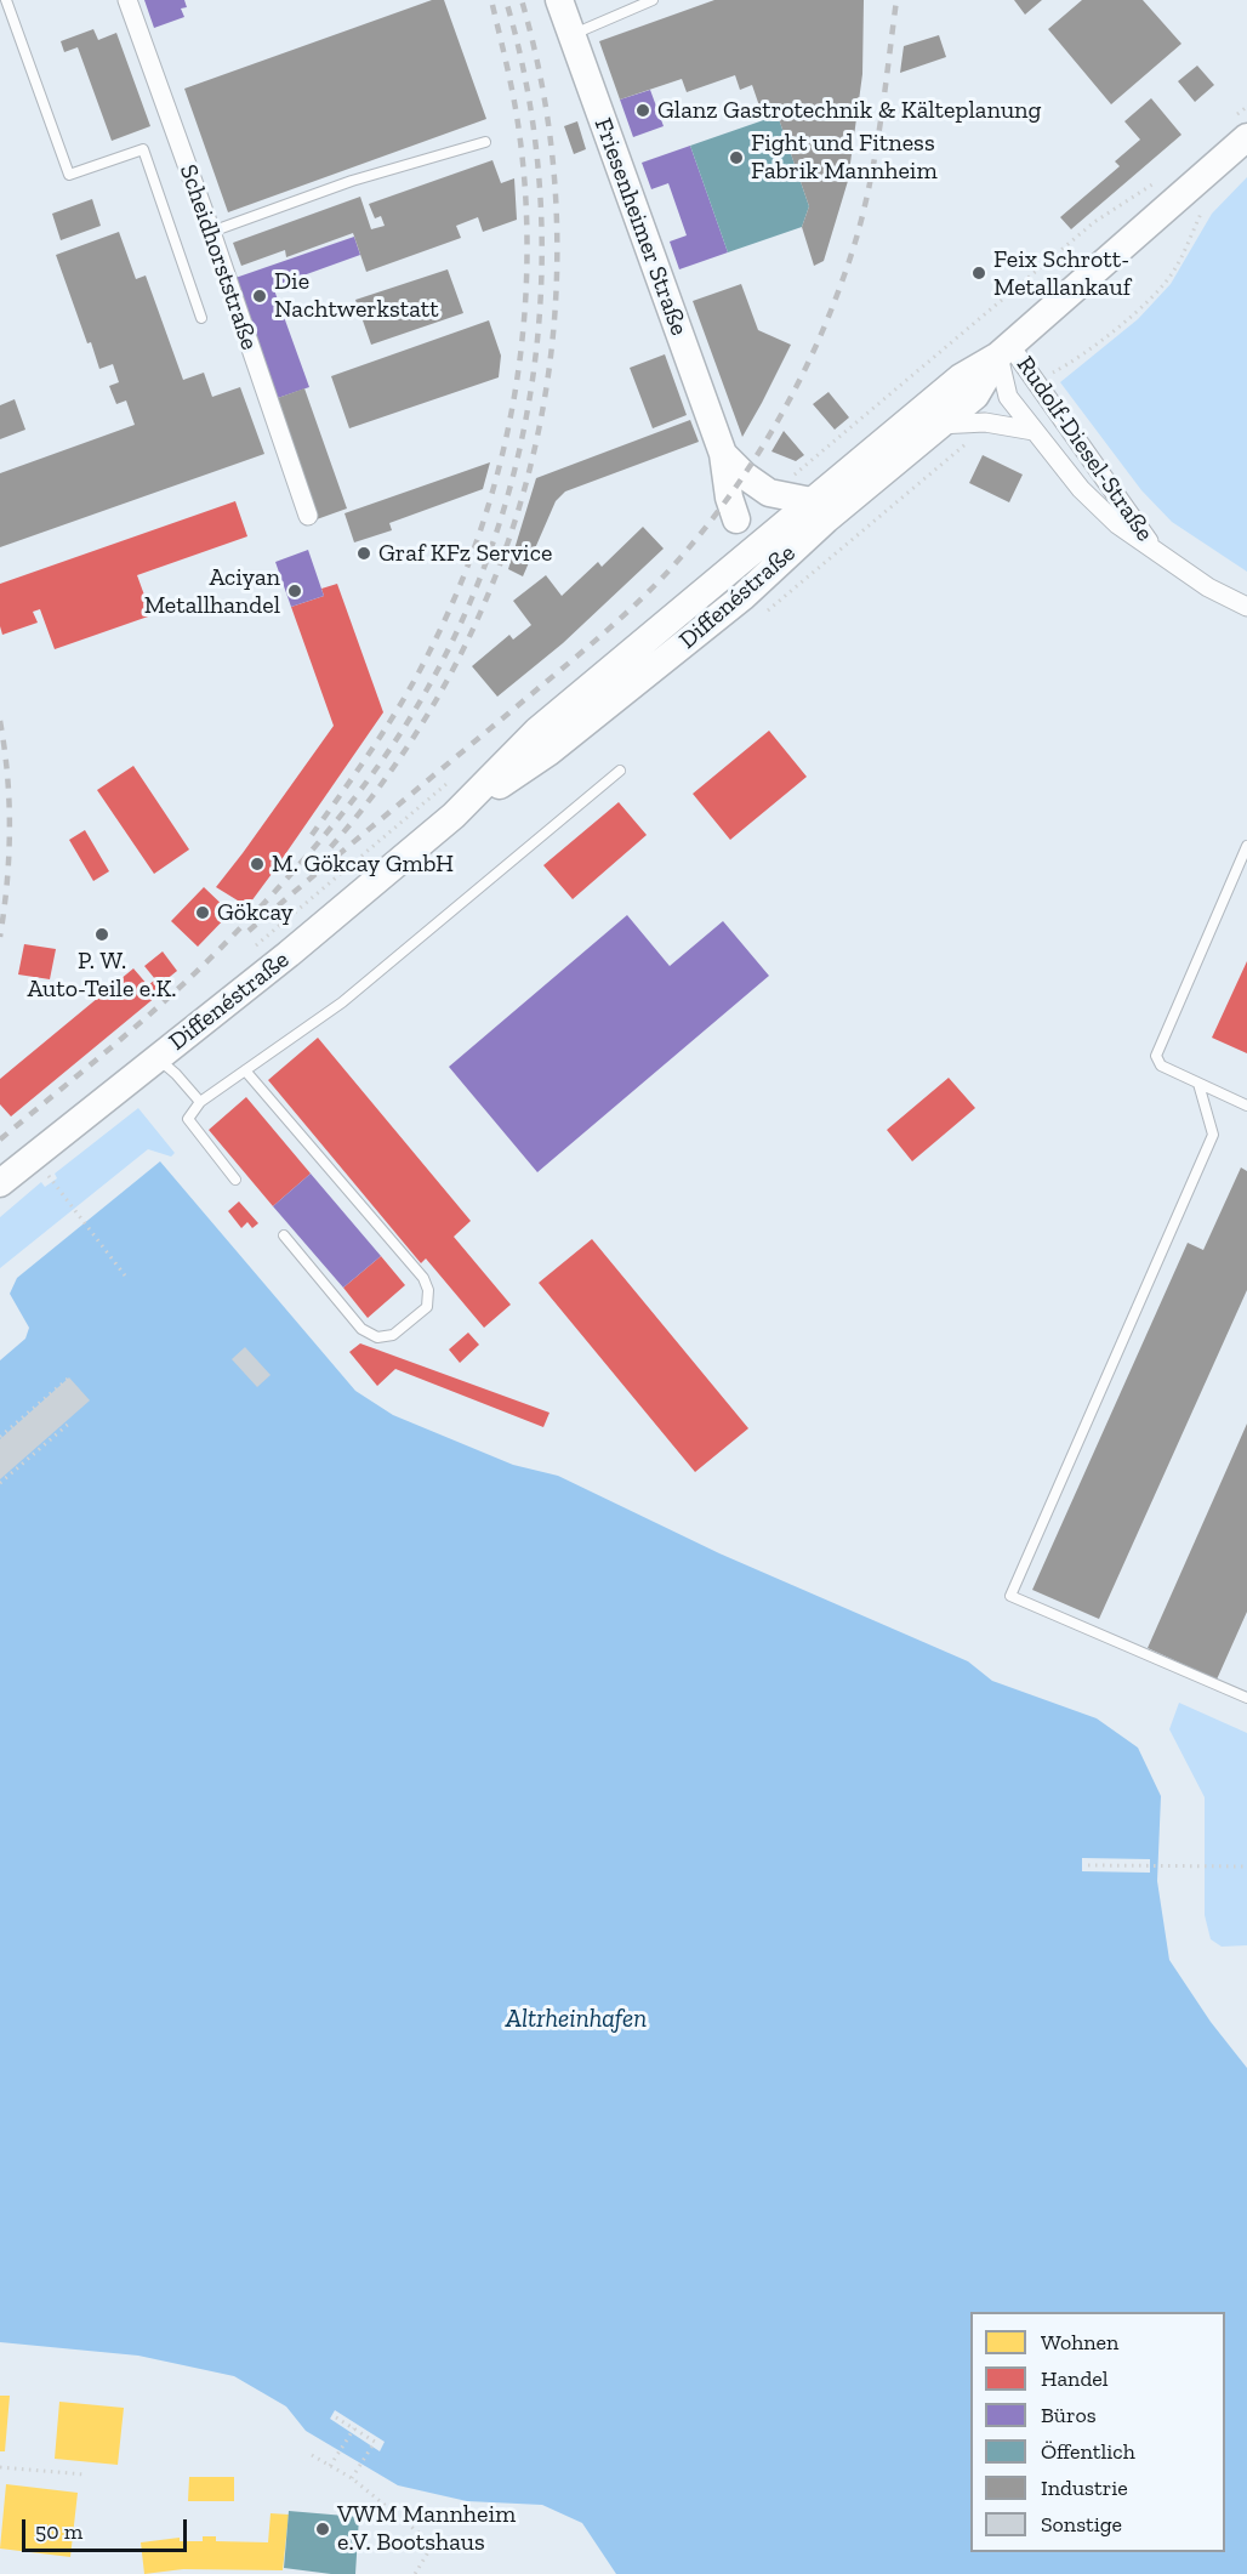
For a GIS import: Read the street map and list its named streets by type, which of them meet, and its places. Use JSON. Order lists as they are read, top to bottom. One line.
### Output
{"streets":{"main road":["Friesenheimer Straße","Diffenéstraße"],"street":["Scheidhorststraße","Rudolf-Diesel-Straße"]},"crossings":[["Rudolf-Diesel-Straße","Diffenéstraße"]],"water":["Altrheinhafen"],"places":["Glanz Gastrotechnik & Kälteplanung","Fight und Fitness Fabrik Mannheim","Feix Schrott- Metallankauf","Die Nachtwerkstatt","Graf KFz Service","Aciyan Metallhandel","M. Gökcay GmbH","Gökcay","P. W. Auto-Teile e.K.","VWM Mannheim e.V. Bootshaus"],"legend":["Wohnen","Handel","Büros","Öffentlich","Industrie","Sonstige"],"scale_bar":"50 m"}
